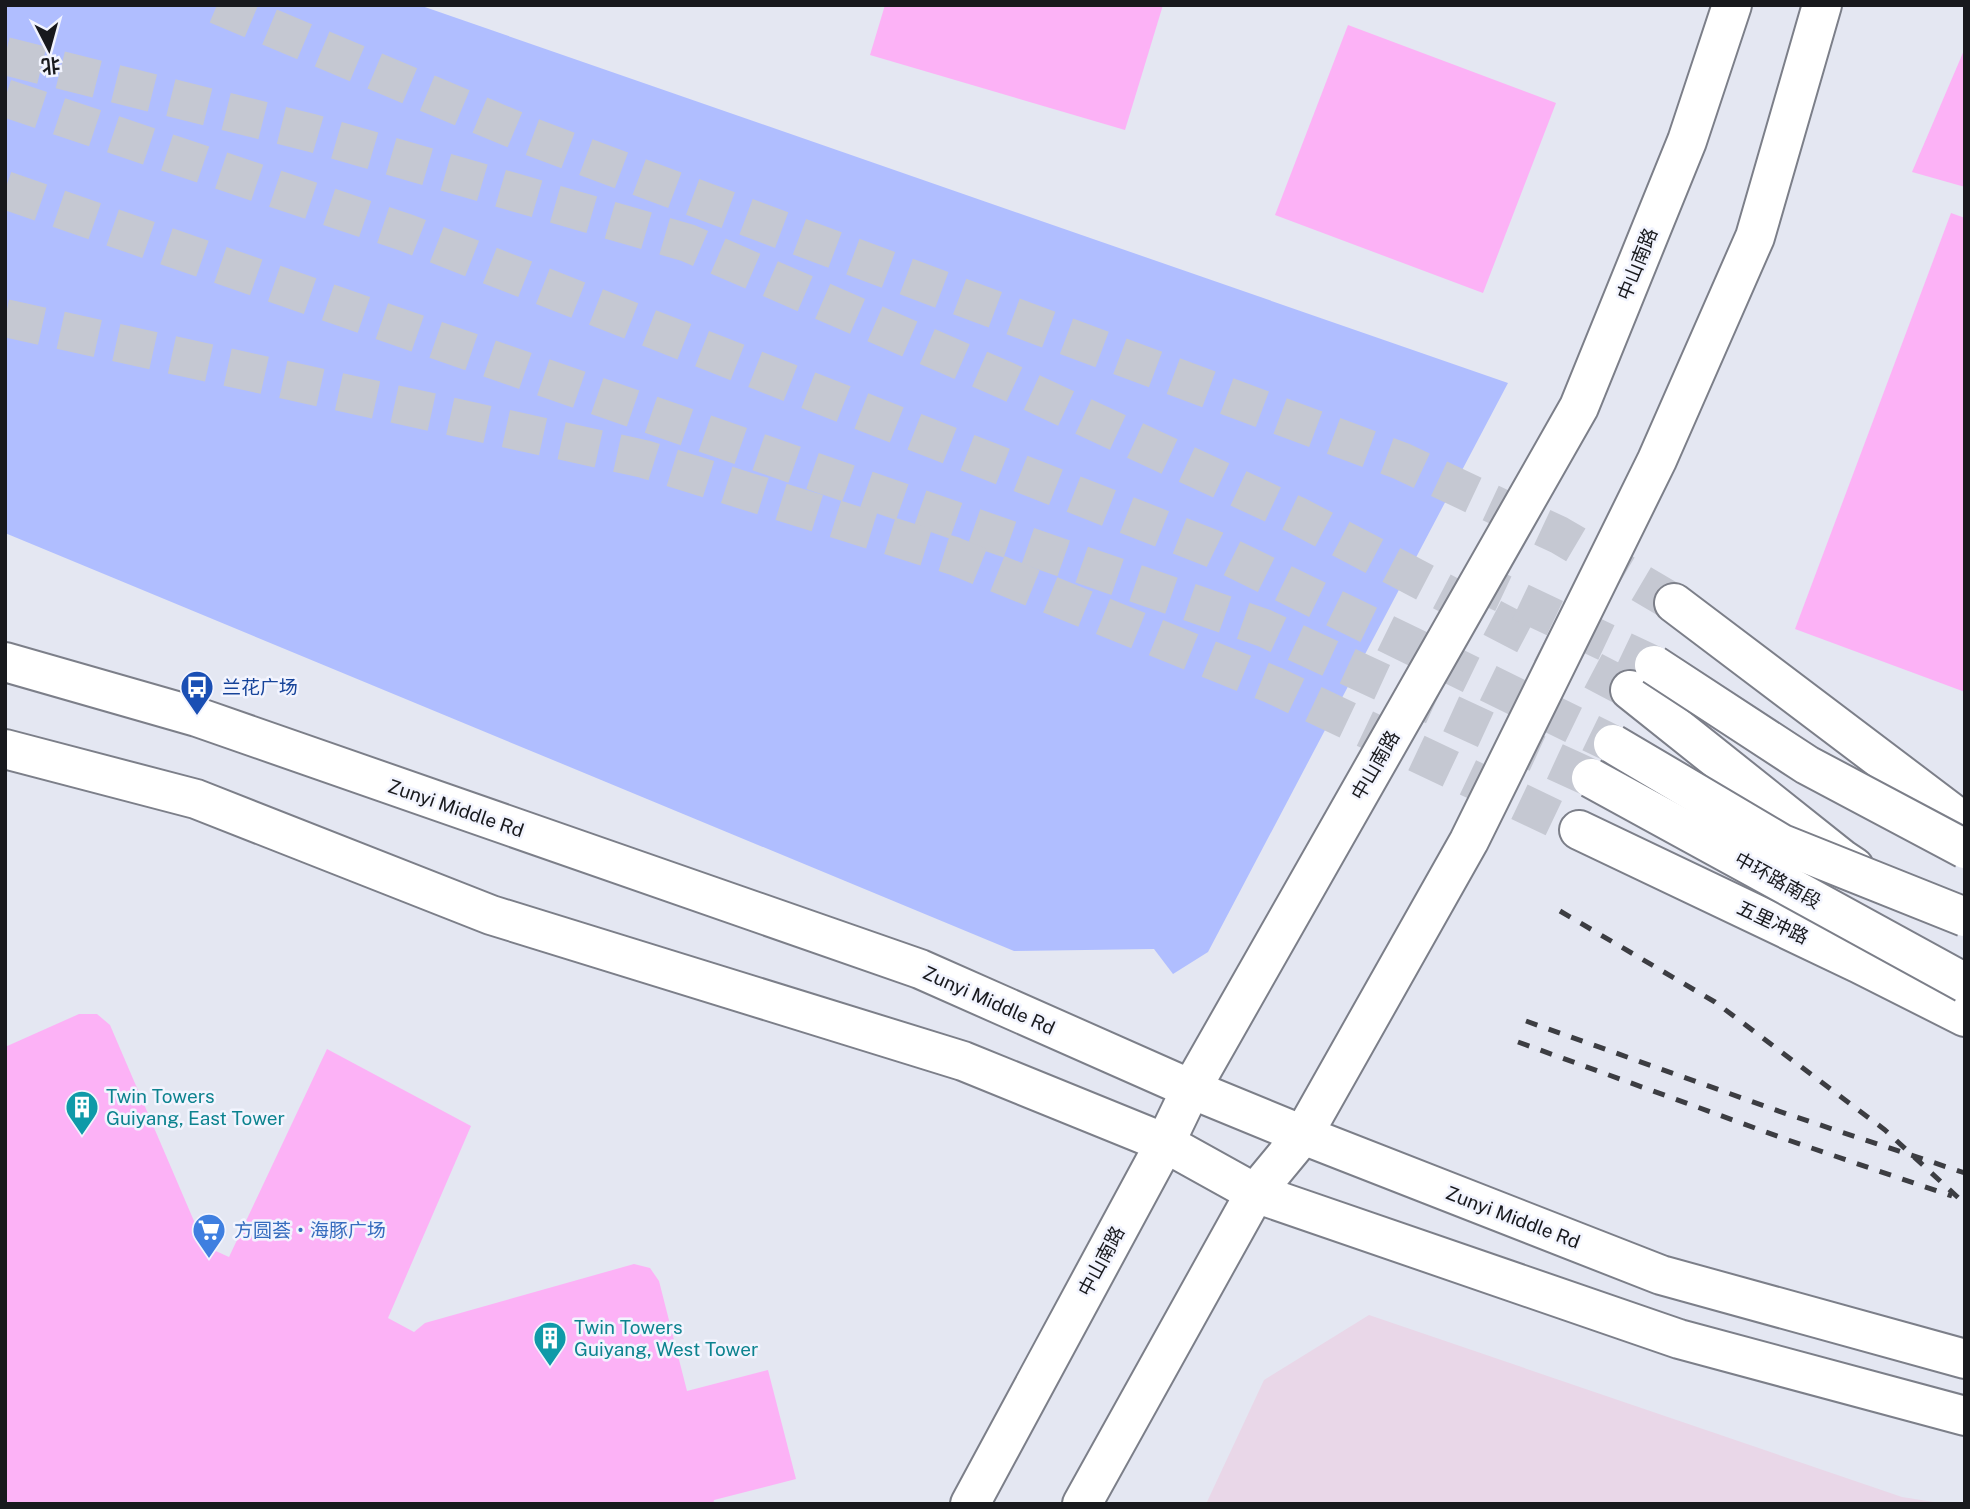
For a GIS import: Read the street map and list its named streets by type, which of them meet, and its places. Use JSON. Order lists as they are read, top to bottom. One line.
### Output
{"streets":{"main road":["中山南路","Zunyi Middle Rd","中环路南段","五里冲路"]},"crossings":[["中山南路","Zunyi Middle Rd"]],"places":{"bus stop":["兰花广场"],"building":["Twin Towers Guiyang, East Tower","Twin Towers Guiyang, West Tower"],"supermarket":["方圆荟・海豚广场"]},"north":"bottom"}
